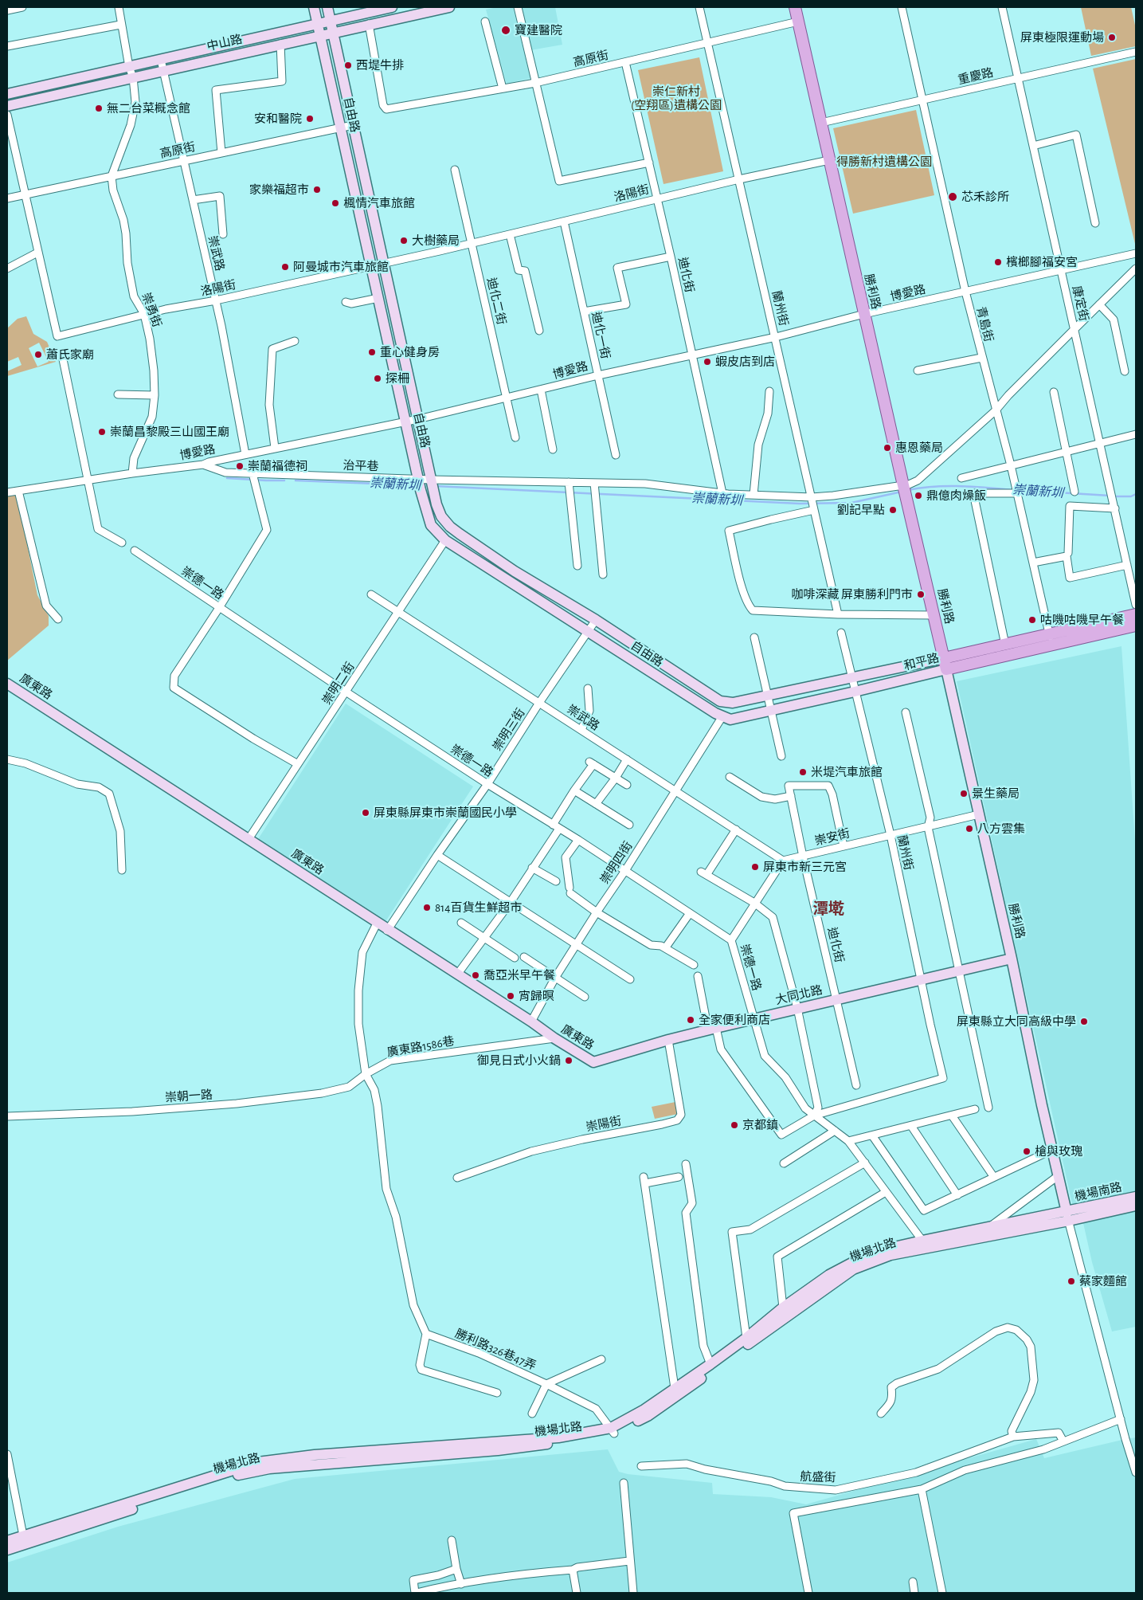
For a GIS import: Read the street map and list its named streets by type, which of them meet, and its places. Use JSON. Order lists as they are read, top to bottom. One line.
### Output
{"streets":{"main road":["勝利路","和平路"],"street":["中山路","高原街","重慶路","自由路","洛陽街","崇武路","迪化街","博愛路","迪化二街","康定街","蘭州街","崇勇街","青島街","迪化一街","治平巷","崇德一路","崇明二街","廣東路","崇明三街","崇安街","崇明四街","大同北路","廣東路1586巷","崇朝一路","崇陽街","機場南路","機場北路","勝利路326巷47弄","航盛街"]},"crossings":[["中山路","高原街"],["中山路","自由路"],["中山路","崇武路"],["高原街","自由路"],["高原街","崇武路"],["高原街","迪化街"],["高原街","勝利路"],["高原街","蘭州街"],["高原街","崇勇街"],["重慶路","勝利路"],["重慶路","康定街"],["重慶路","青島街"],["自由路","洛陽街"],["自由路","博愛路"],["自由路","治平巷"],["自由路","和平路"],["自由路","崇明二街"],["自由路","崇明三街"],["自由路","崇明四街"],["洛陽街","崇武路"],["洛陽街","迪化街"],["洛陽街","勝利路"],["洛陽街","迪化二街"],["洛陽街","蘭州街"],["洛陽街","崇勇街"],["洛陽街","迪化一街"],["崇武路","博愛路"],["崇武路","崇明二街"],["崇武路","崇明三街"],["崇武路","崇安街"],["崇武路","崇明四街"],["迪化街","博愛路"],["迪化街","治平巷"],["迪化街","崇安街"],["迪化街","大同北路"],["勝利路","博愛路"],["勝利路","和平路"],["勝利路","崇安街"],["勝利路","大同北路"],["勝利路","機場南路"],["勝利路","機場北路"],["博愛路","迪化二街"],["博愛路","康定街"],["博愛路","蘭州街"],["博愛路","崇勇街"],["博愛路","青島街"],["博愛路","迪化一街"],["博愛路","治平巷"],["蘭州街","治平巷"],["蘭州街","崇德一路"],["蘭州街","和平路"],["蘭州街","崇安街"],["蘭州街","大同北路"],["青島街","和平路"],["崇德一路","崇明二街"],["崇德一路","崇明三街"],["崇德一路","崇明四街"],["崇德一路","大同北路"],["崇德一路","機場北路"],["和平路","崇明四街"],["崇明二街","廣東路"],["廣東路","崇明三街"],["廣東路","崇明四街"],["廣東路","大同北路"],["廣東路","廣東路1586巷"],["大同北路","崇陽街"],["廣東路1586巷","崇朝一路"],["機場南路","機場北路"],["機場北路","勝利路326巷47弄"]],"districts":["潭墘"],"water":["崇蘭新圳"],"parks":["崇仁新村 (空翔區)遺構公園","得勝新村遺構公園"],"places":["寶建醫院","屏東極限運動場","西堤牛排","無二台菜概念館","安和醫院","家樂福超市","芯禾診所","楓情汽車旅館","大樹藥局","檳榔腳福安宮","阿曼城市汽車旅館","重心健身房","蕭氏家廟","蝦皮店到店","探柵","崇蘭昌黎殿三山國王廟","惠恩藥局","崇蘭福德祠","鼎億肉燥飯","劉記早點","咖啡深藏 屏東勝利門市","咕嘰咕嘰早午餐","米堤汽車旅館","景生藥局","屏東縣屏東市崇蘭國民小學","八方雲集","屏東市新三元宮","814百貨生鮮超市","喬亞米早午餐","宵歸暝","全家便利商店","屏東縣立大同高級中學","御見日式小火鍋","京都鎮","槍與玫瑰","蔡家麵館"]}
